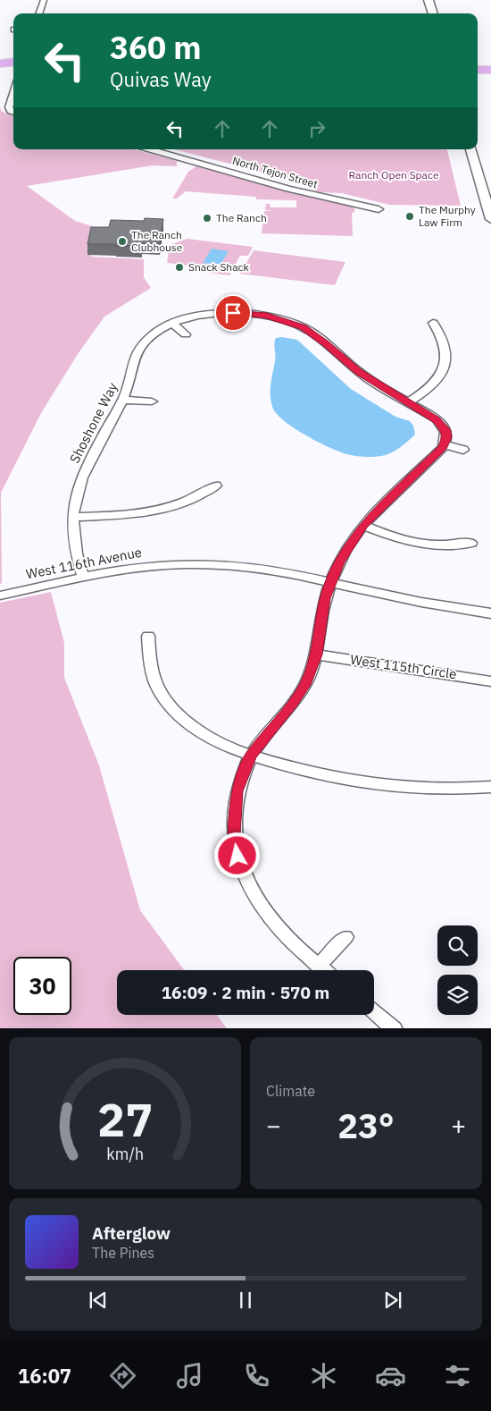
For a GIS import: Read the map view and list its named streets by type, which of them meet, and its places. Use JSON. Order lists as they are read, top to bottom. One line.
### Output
{"streets":{"street":["North Tejon Street","Shoshone Way","West 116th Avenue","West 115th Circle"]},"crossings":[["Shoshone Way","West 116th Avenue"]],"parks":["Ranch Open Space"],"places":["The Murphy Law Firm","The Ranch","The Ranch Clubhouse","Snack Shack"],"page":{"turn":["360 m","Quivas Way"],"limit":"30","trip":"16:09 · 2 min · 570 m","tile":"Climate","heat":["−","23°","+"],"song":["Afterglow","The Pines"],"tabs":"16:07","gauge":["27","km/h"]}}
